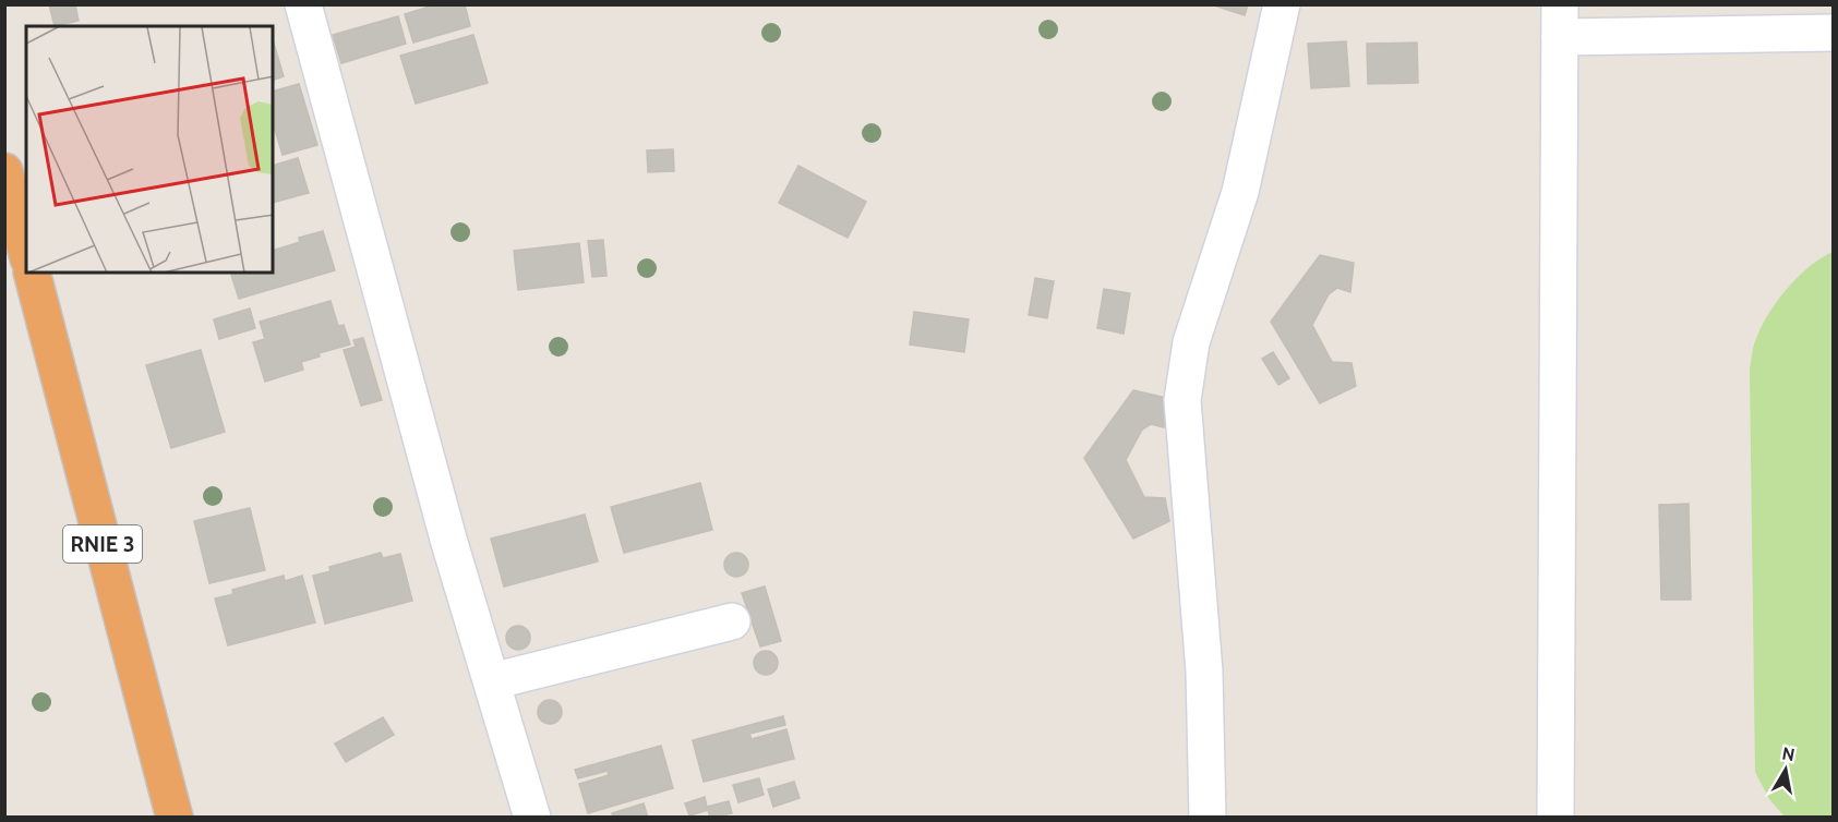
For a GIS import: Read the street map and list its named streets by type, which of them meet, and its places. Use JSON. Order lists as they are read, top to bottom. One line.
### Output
{"streets":{"highway":["RNIE 3"]},"north":"top"}
